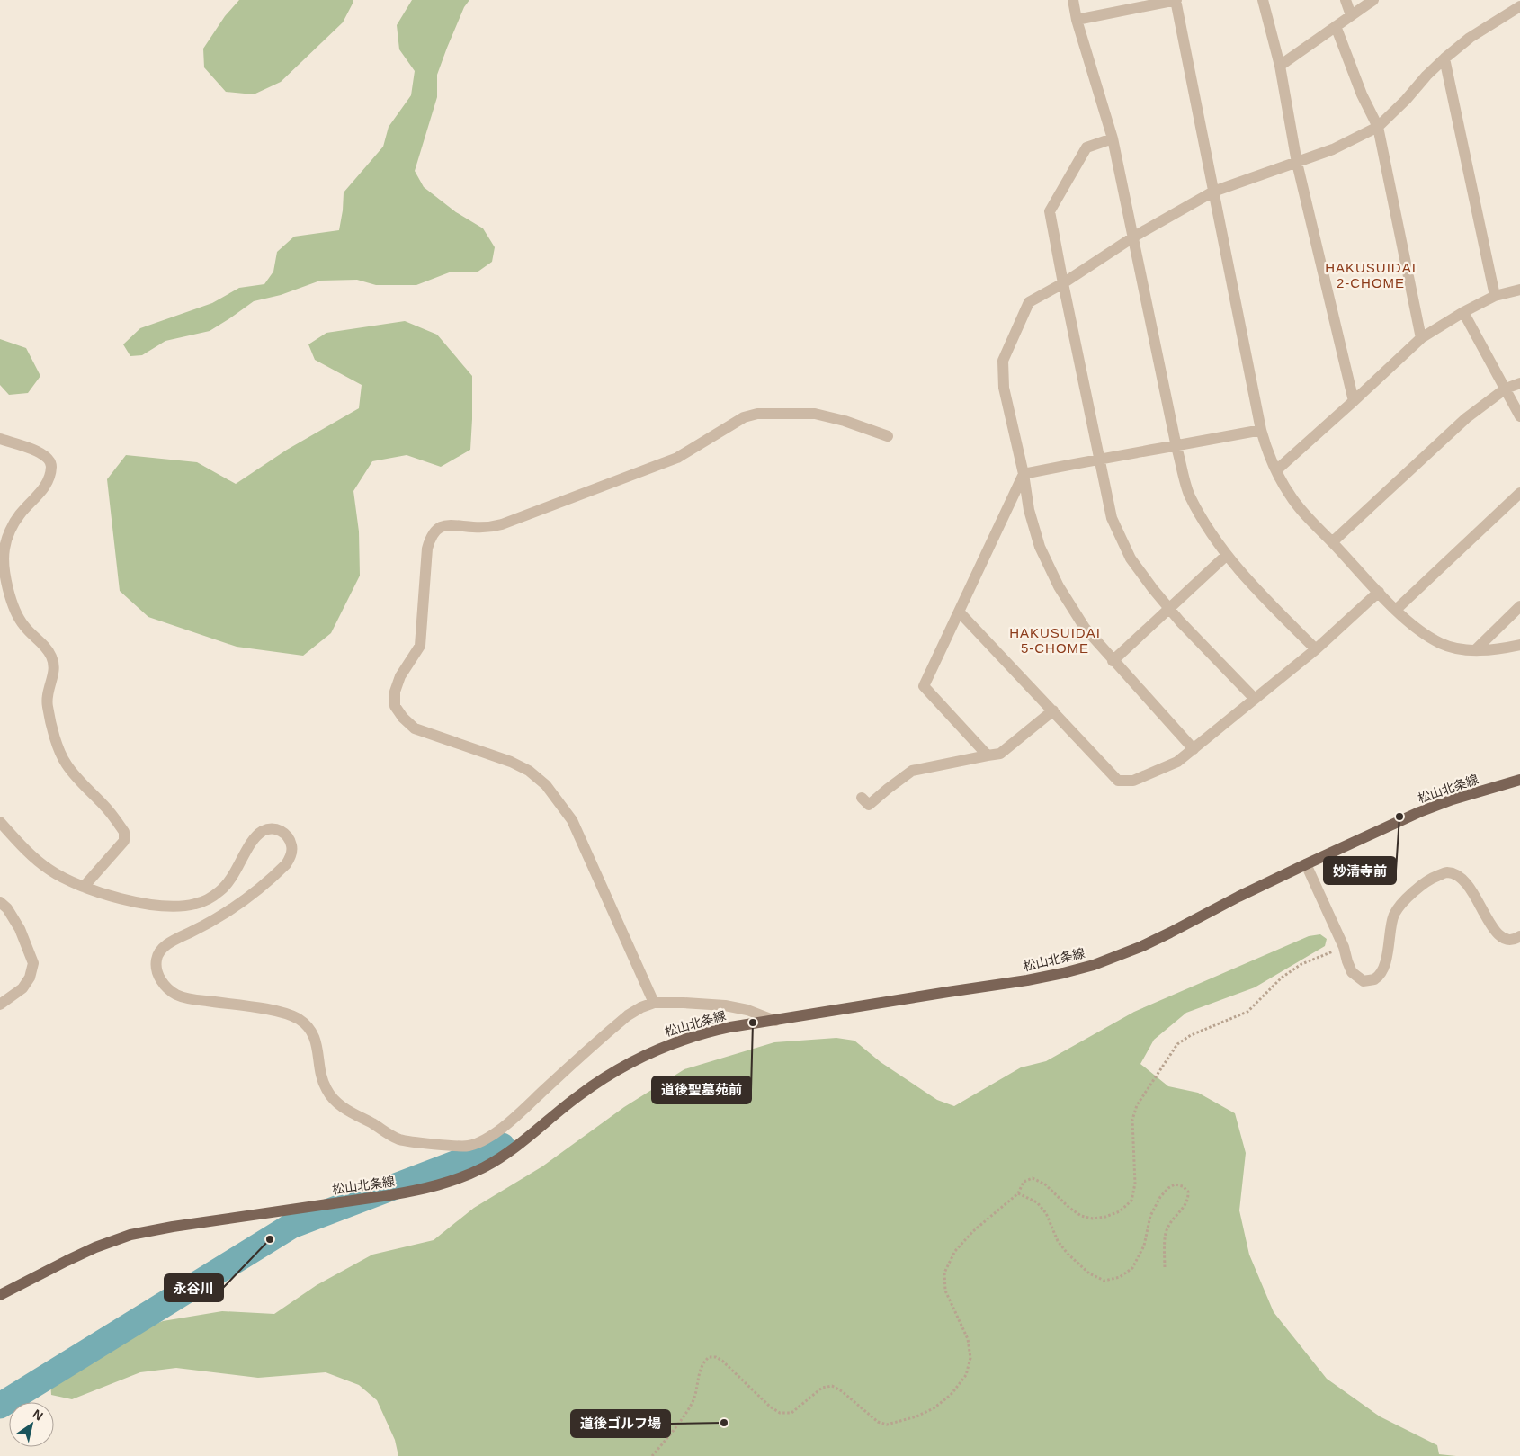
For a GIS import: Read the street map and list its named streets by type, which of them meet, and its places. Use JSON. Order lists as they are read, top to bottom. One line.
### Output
{"streets":{"main road":["松山北条線"]},"districts":["HAKUSUIDAI 2-CHOME","HAKUSUIDAI 5-CHOME"],"places":["妙清寺前","道後聖墓苑前","永谷川","道後ゴルフ場"],"north":"top right"}
